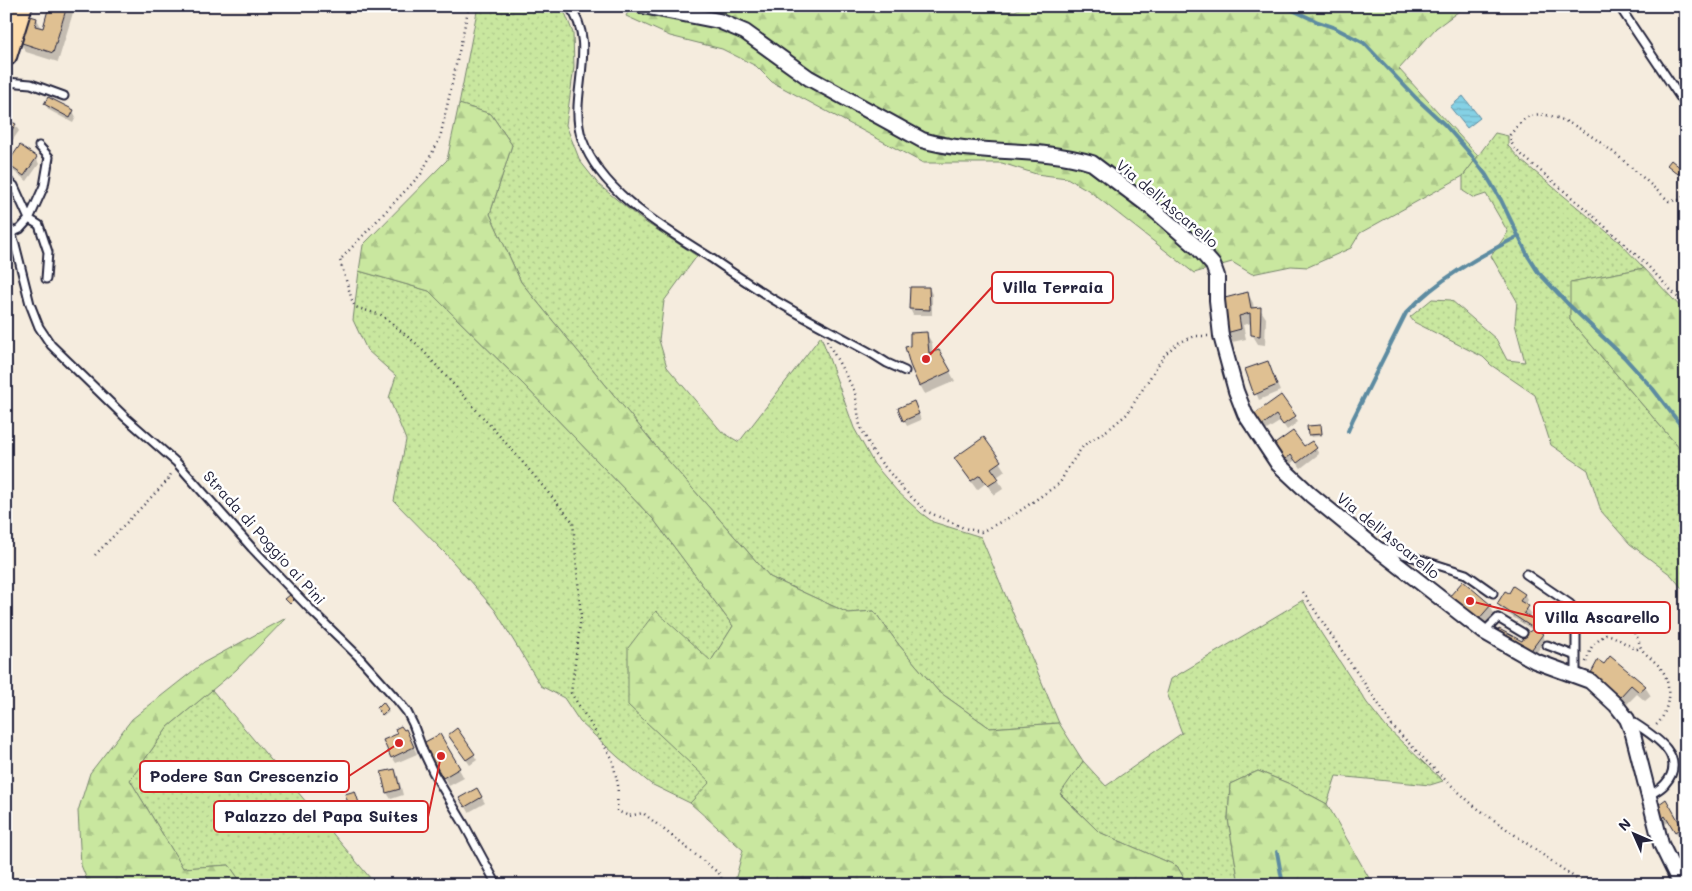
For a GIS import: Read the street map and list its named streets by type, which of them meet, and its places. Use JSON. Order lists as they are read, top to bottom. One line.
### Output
{"streets":{"street":["Via dell'Ascarello"],"lane":["Strada di Poggio ai Pini"]},"places":["Villa Terraia","Villa Ascarello","Podere San Crescenzio","Palazzo del Papa Suites"],"north":"top left"}
